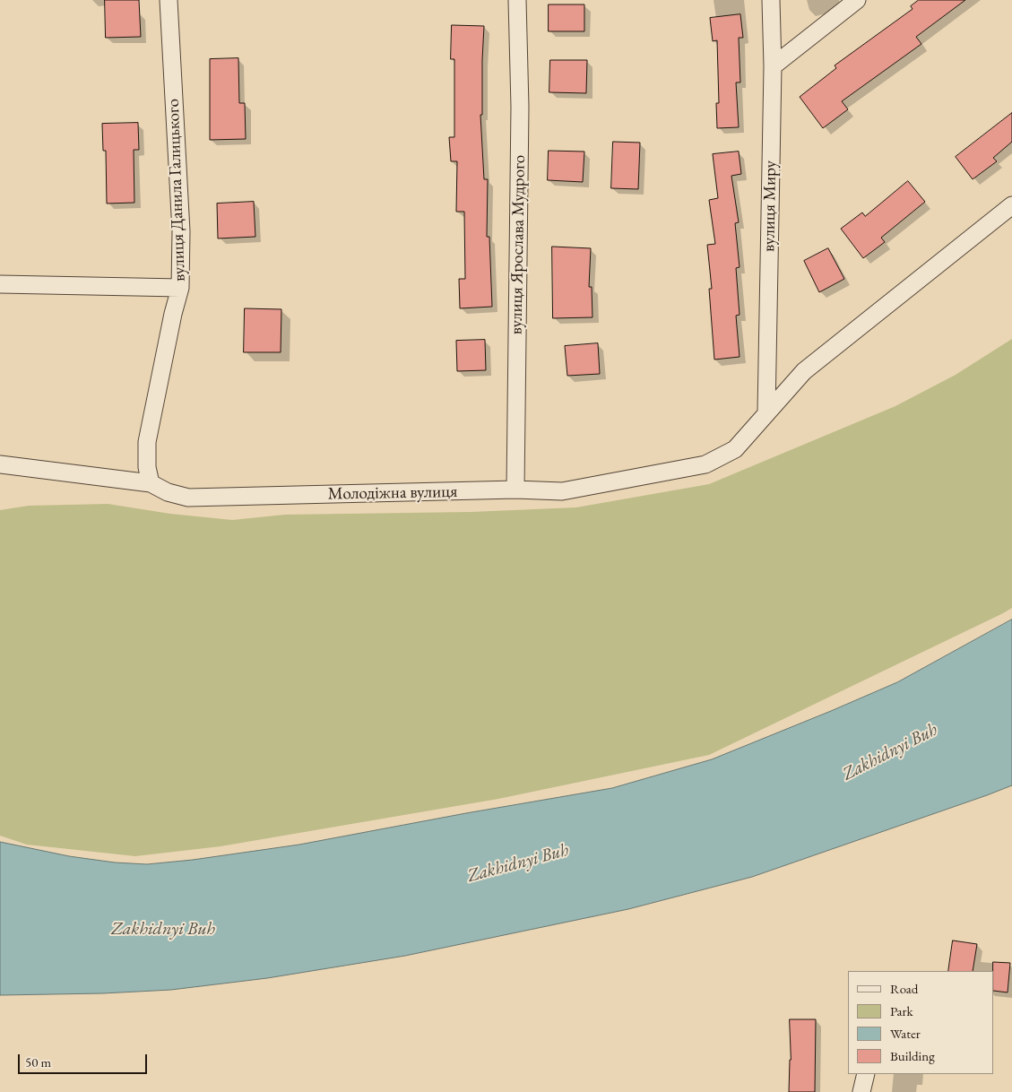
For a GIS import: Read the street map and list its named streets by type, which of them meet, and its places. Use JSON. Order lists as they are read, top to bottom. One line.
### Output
{"streets":{"street":["вулиця Данила Галицького","вулиця Миру","вулиця Ярослава Мудрого","Молодіжна вулиця"]},"crossings":[["вулиця Данила Галицького","Молодіжна вулиця"],["вулиця Миру","Молодіжна вулиця"],["вулиця Ярослава Мудрого","Молодіжна вулиця"]],"water":["Zakhidnyi Buh"],"legend":["Road","Park","Water","Building"],"scale_bar":"50 m"}
